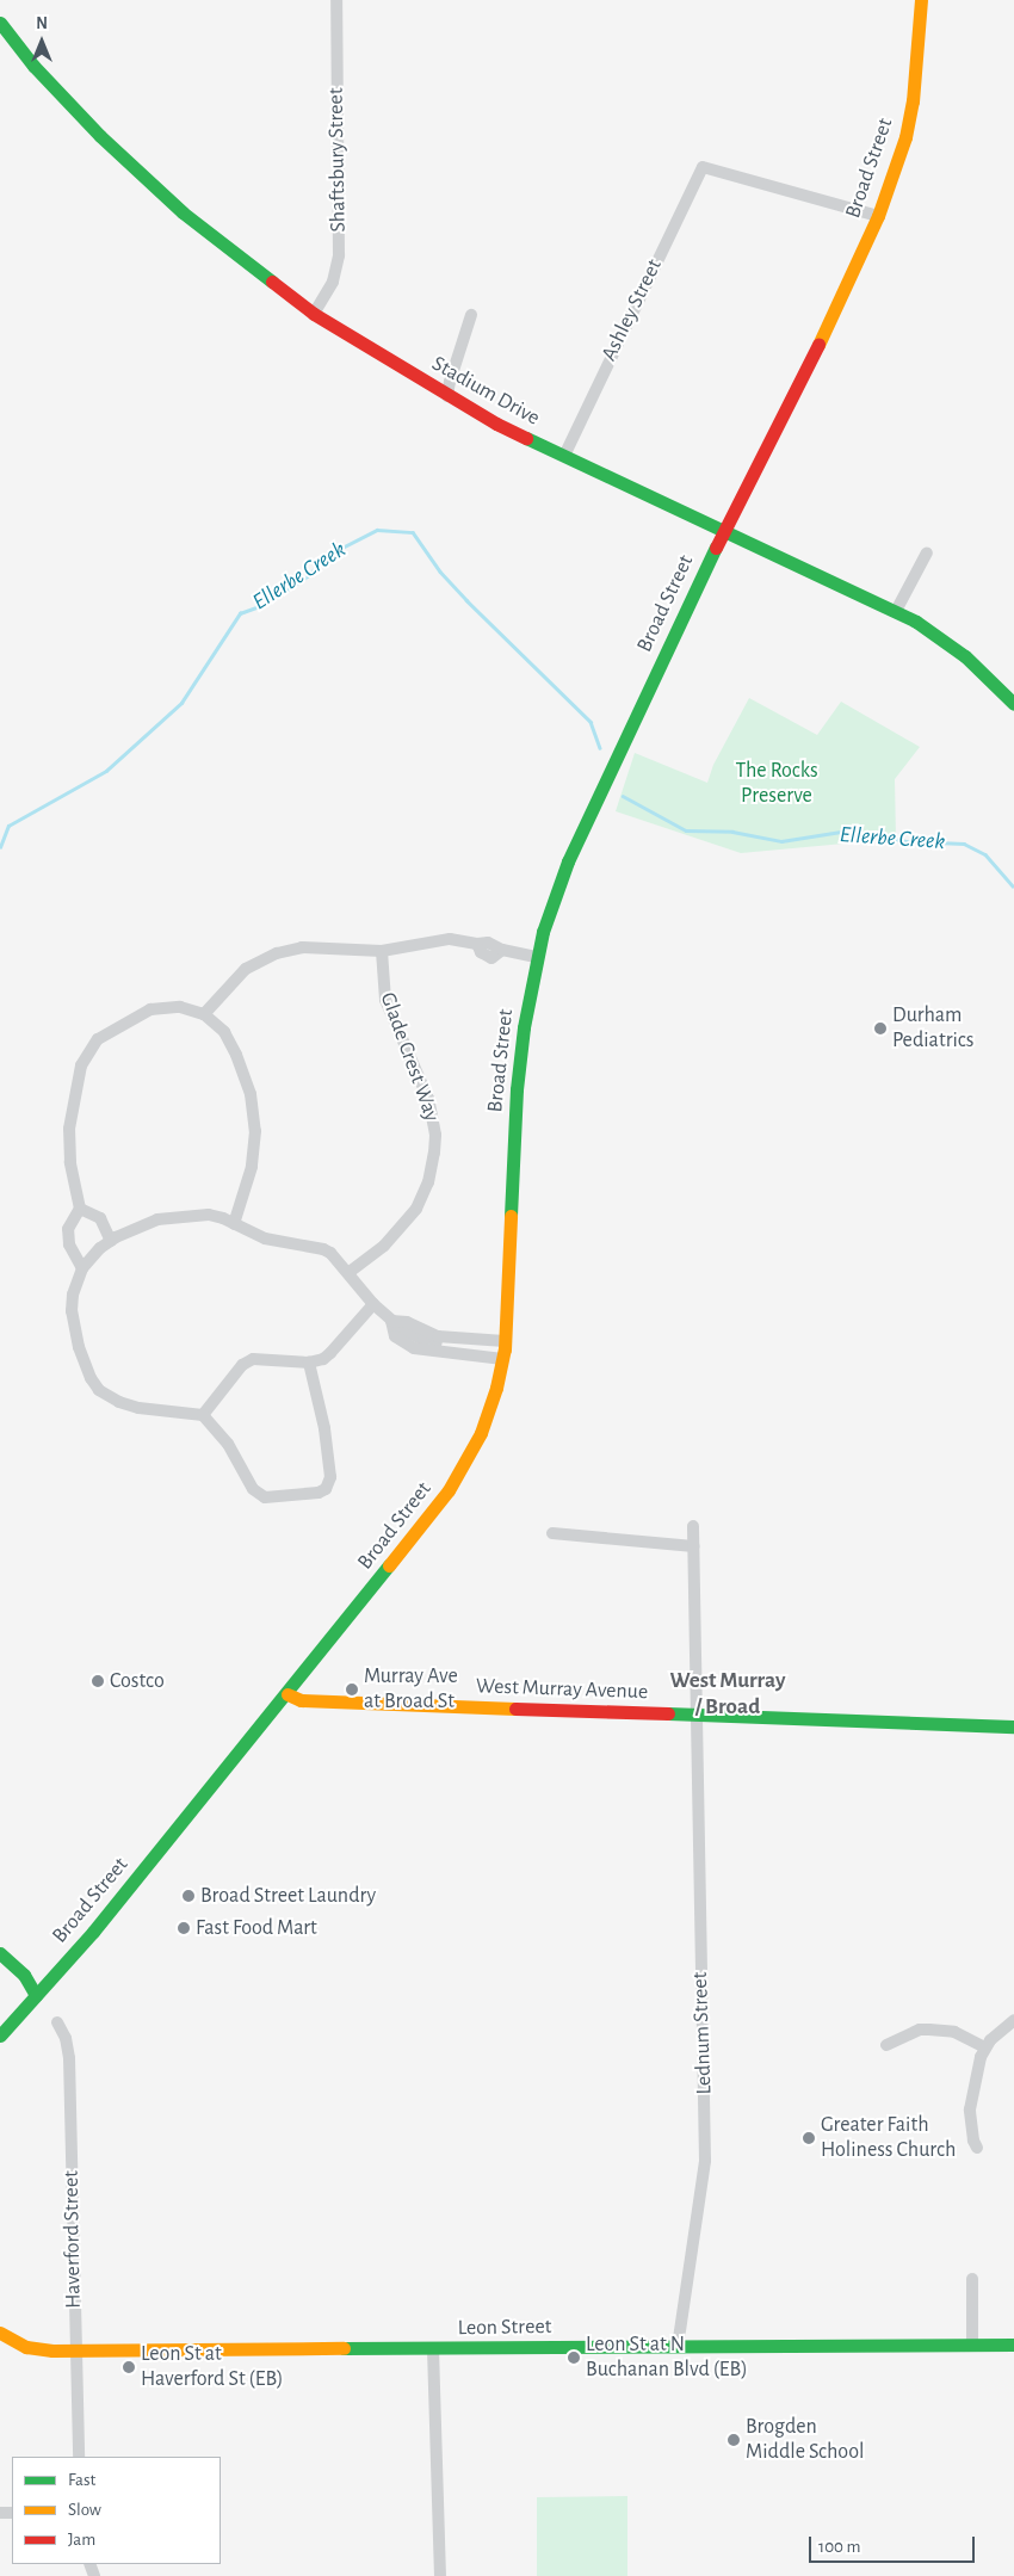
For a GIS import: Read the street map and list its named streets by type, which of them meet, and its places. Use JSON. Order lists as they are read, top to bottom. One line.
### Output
{"streets":{"street":["Shaftsbury Street","Broad Street","Ashley Street","Stadium Drive","Glade Crest Way","West Murray Avenue","Lednum Street","Haverford Street","Leon Street"]},"crossings":[["Shaftsbury Street","Stadium Drive"],["Broad Street","Ashley Street"],["Broad Street","Stadium Drive"],["Broad Street","West Murray Avenue"],["Ashley Street","Stadium Drive"],["West Murray Avenue","Lednum Street"],["Lednum Street","Leon Street"],["Haverford Street","Leon Street"]],"districts":["West Murray / Broad"],"water":["Ellerbe Creek"],"parks":["The Rocks Preserve"],"places":["Durham Pediatrics","Costco","Murray Ave at Broad St","Broad Street Laundry","Fast Food Mart","Greater Faith Holiness Church","Leon St at N Buchanan Blvd (EB)","Leon St at Haverford St (EB)","Brogden Middle School"],"legend":["Fast","Slow","Jam"],"scale_bar":"100 m","north":"top"}
